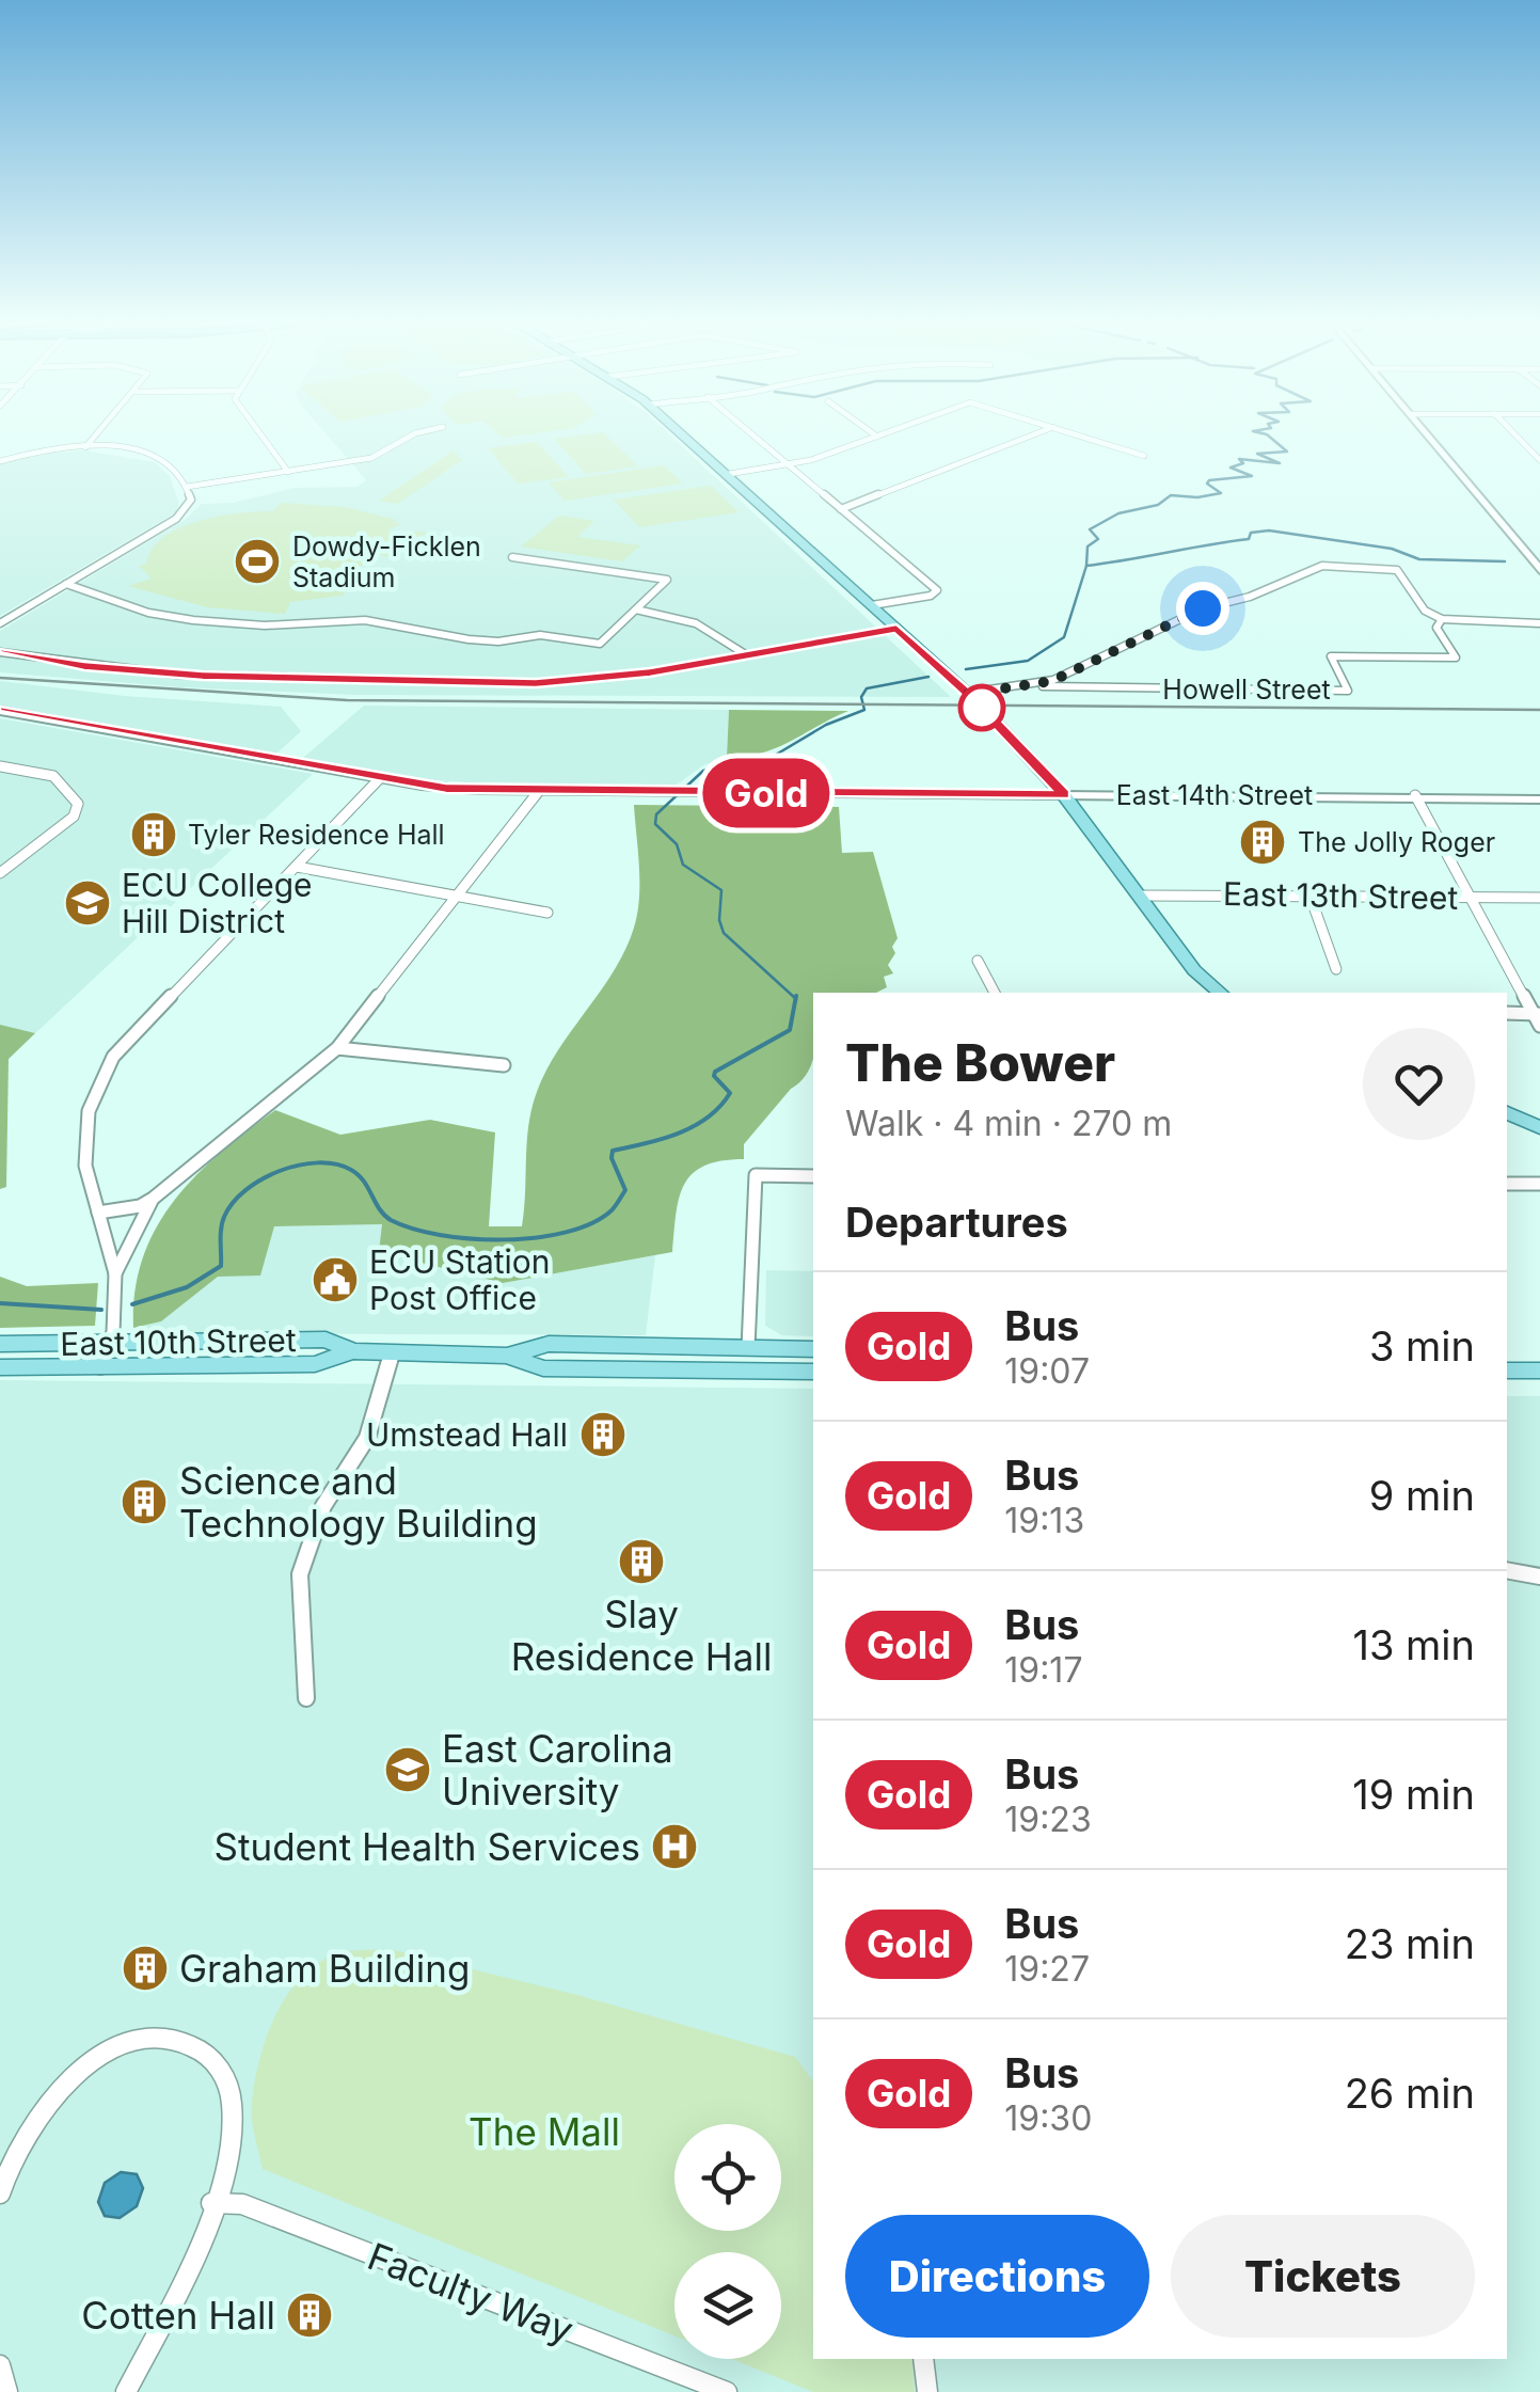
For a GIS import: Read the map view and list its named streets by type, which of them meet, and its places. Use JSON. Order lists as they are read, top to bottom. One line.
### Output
{"streets":{"main road":["East 10th Street"],"street":["Howell Street","East 14th Street","East 13th Street","Faculty Way"]},"parks":["The Mall"],"places":{"sports":["Dowdy-Ficklen Stadium"],"building":["Tyler Residence Hall","The Jolly Roger","Umstead Hall","Science and Technology Building","Slay Residence Hall","Graham Building","Cotten Hall"],"school or university":["ECU College Hill District","East Carolina University"],"public building":["ECU Station Post Office"],"hospital":["Student Health Services"]},"lines":["bus line Gold"],"page":{"on_map":"Gold","heading":[["The Bower","Walk · 4 min · 270 m"],"Departures"],"list":[{"mark":"Gold","name":"Bus","note":"19:07","value":"3 min"},{"mark":"Gold","name":"Bus","note":"19:13","value":"9 min"},{"mark":"Gold","name":"Bus","note":"19:17","value":"13 min"},{"mark":"Gold","name":"Bus","note":"19:23","value":"19 min"},{"mark":"Gold","name":"Bus","note":"19:27","value":"23 min"},{"mark":"Gold","name":"Bus","note":"19:30","value":"26 min"}],"buttons":["Directions","Tickets"]}}
